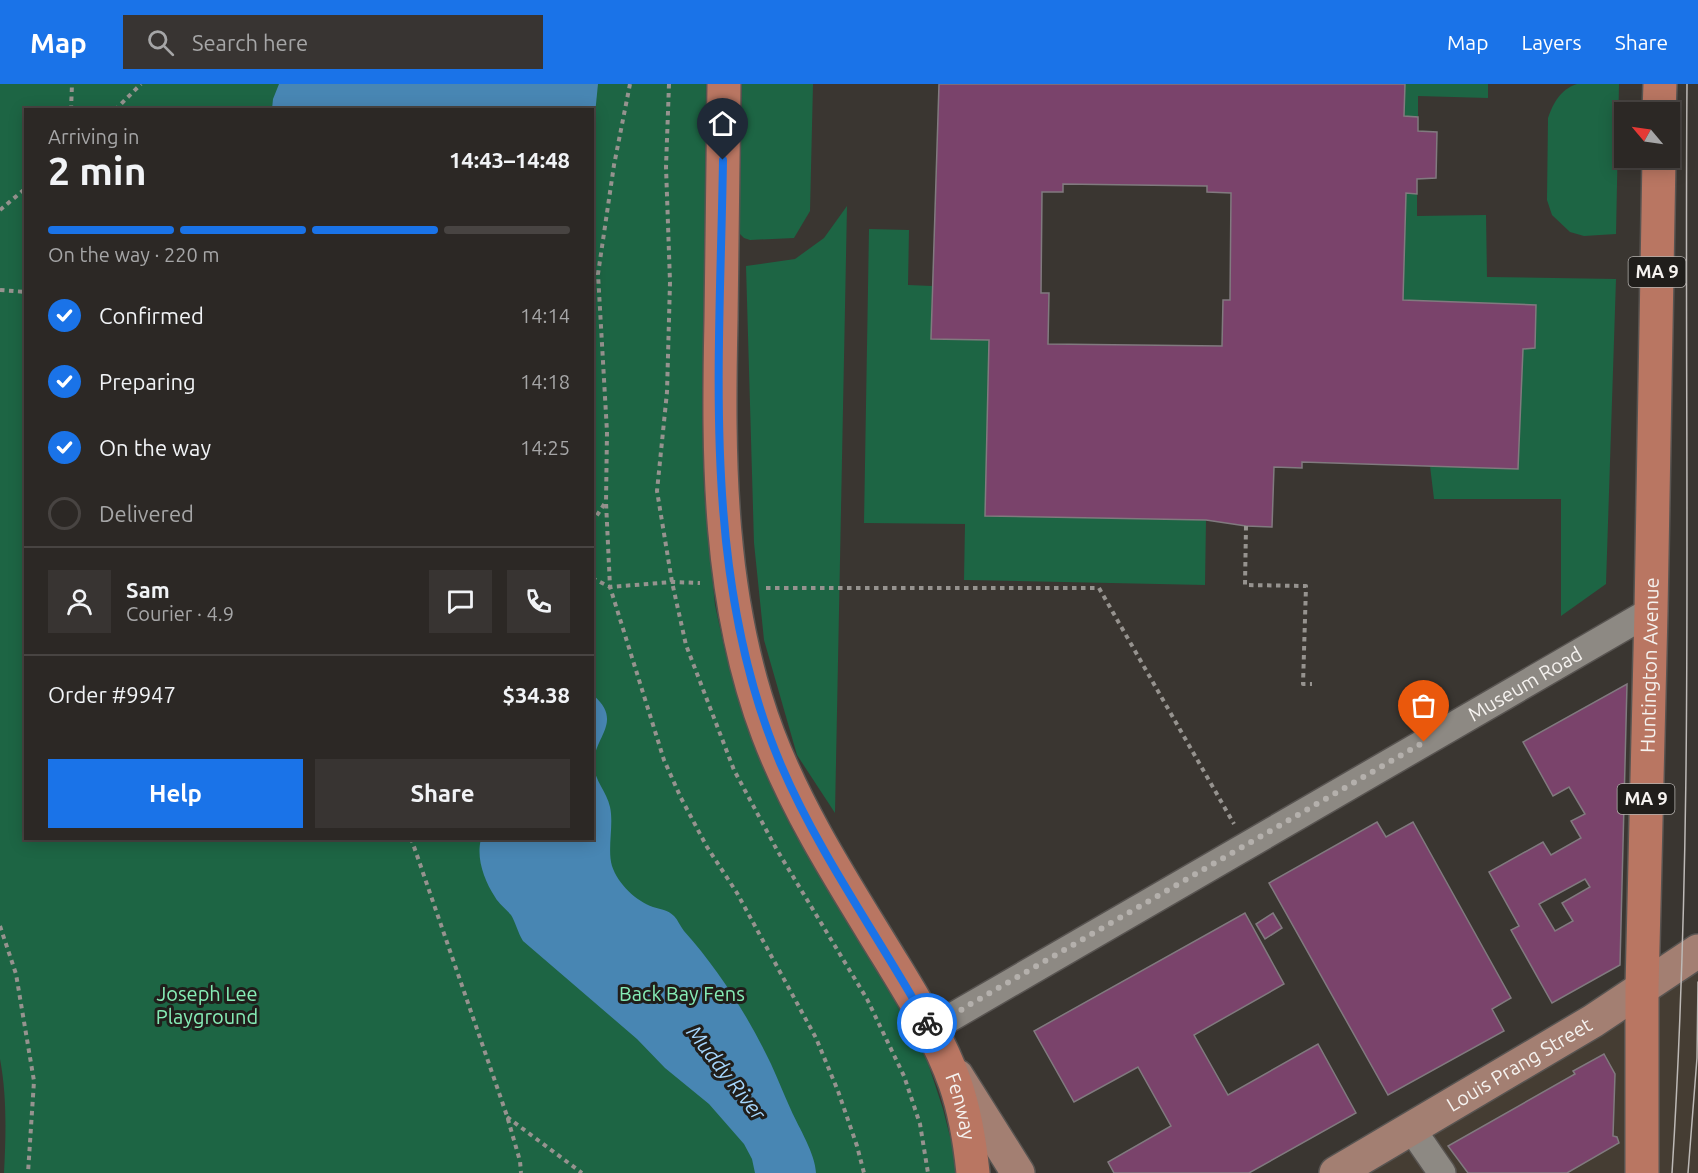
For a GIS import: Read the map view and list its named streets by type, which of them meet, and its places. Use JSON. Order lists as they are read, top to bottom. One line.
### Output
{"streets":{"main road":["MA 9","Huntington Avenue","Louis Prang Street","Fenway"],"street":["Museum Road"]},"crossings":[["Huntington Avenue","Museum Road"],["Huntington Avenue","Louis Prang Street"],["Museum Road","Fenway"]],"water":["Muddy River"],"parks":["Joseph Lee Playground","Back Bay Fens"],"north":"top left","page":{"header":"Map","search":"Search here","nav":["Map","Layers","Share"],"heading":["2 min","Arriving in","14:43–14:48"],"panel":["Sam","Courier · 4.9","Order #9947","$34.38"],"bar":"On the way · 220 m","list":[["Confirmed","14:14"],["Preparing","14:18"],["On the way","14:25"],"Delivered"],"buttons":["Help","Share"]}}
